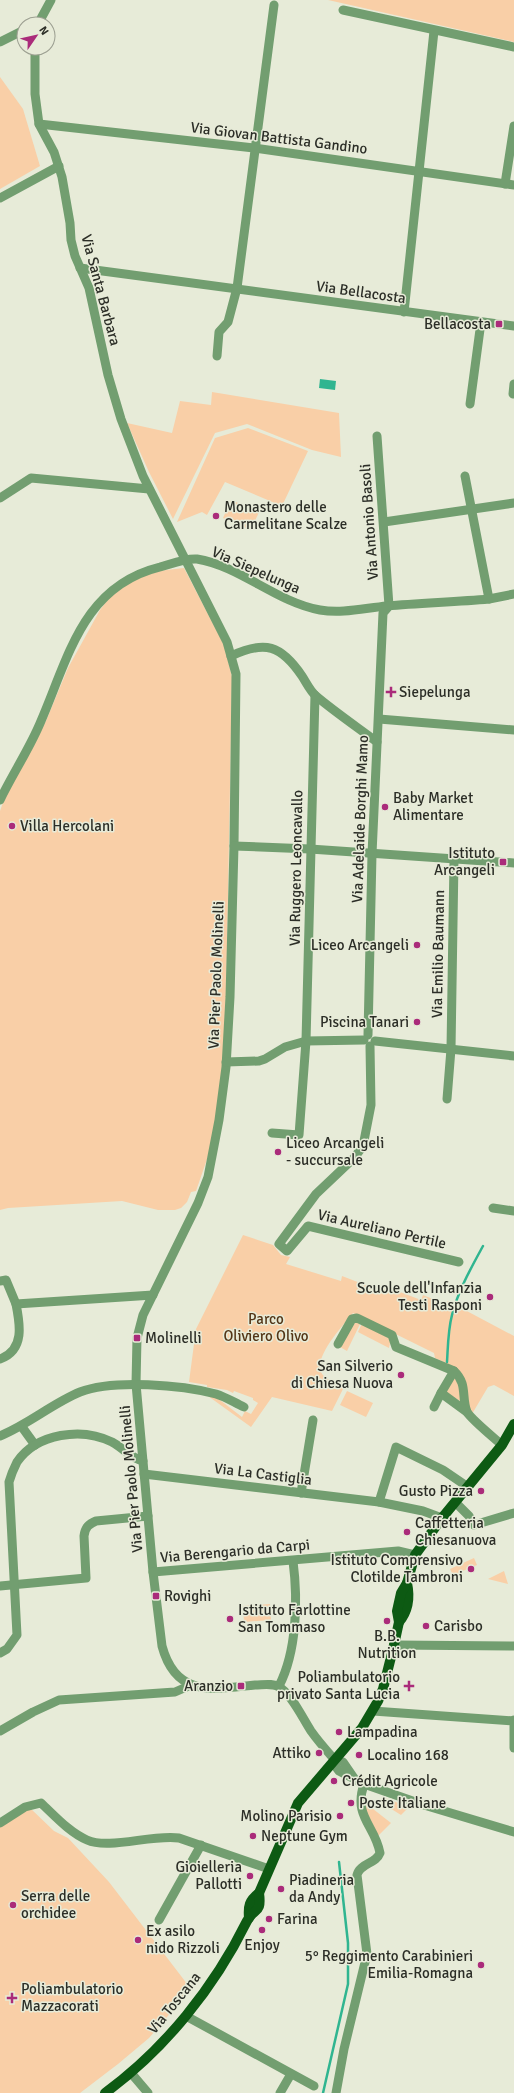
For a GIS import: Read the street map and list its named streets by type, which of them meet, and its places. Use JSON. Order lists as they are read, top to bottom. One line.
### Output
{"streets":{"main road":["Via Toscana"],"street":["Via Giovan Battista Gandino","Via Santa Barbara","Via Bellacosta","Via Antonio Basoli","Via Siepelunga","Via Adelaide Borghi Mamo","Via Ruggero Leoncavallo","Via Emilio Baumann","Via Pier Paolo Molinelli","Via Aureliano Pertile","Via La Castiglia","Via Berengario da Carpi"]},"crossings":[["Via Giovan Battista Gandino","Via Santa Barbara"],["Via Santa Barbara","Via Bellacosta"],["Via Santa Barbara","Via Siepelunga"],["Via Santa Barbara","Via Pier Paolo Molinelli"],["Via Antonio Basoli","Via Siepelunga"],["Via Antonio Basoli","Via Adelaide Borghi Mamo"],["Via Siepelunga","Via Adelaide Borghi Mamo"],["Via Siepelunga","Via Pier Paolo Molinelli"],["Via Adelaide Borghi Mamo","Via Aureliano Pertile"],["Via Pier Paolo Molinelli","Via La Castiglia"],["Via Pier Paolo Molinelli","Via Berengario da Carpi"],["Via La Castiglia","Via Toscana"],["Via Berengario da Carpi","Via Toscana"]],"parks":["Parco Oliviero Olivo"],"places":{"transit":["Bellacosta","Istituto Arcangeli","Molinelli","Rovighi","Aranzio"],"other":["Monastero delle Carmelitane Scalze","Baby Market Alimentare","Villa Hercolani","Liceo Arcangeli","Piscina Tanari","Liceo Arcangeli - succursale","Scuole dell'Infanzia Testi Rasponi","San Silverio di Chiesa Nuova","Gusto Pizza","Caffetteria Chiesanuova","Istituto Comprensivo Clotilde Tambroni","Istituto Farlottine San Tommaso","B.B. Nutrition","Carisbo","Lampadina","Attiko","Localino 168","Crédit Agricole","Poste Italiane","Molino Parisio","Neptune Gym","Gioielleria Pallotti","Piadineria da Andy","Serra delle orchidee","Farina","Enjoy","Ex asilo nido Rizzoli","5° Reggimento Carabinieri Emilia-Romagna"],"health":["Siepelunga","Poliambulatorio privato Santa Lucia","Poliambulatorio Mazzacorati"]},"north":"top right"}
